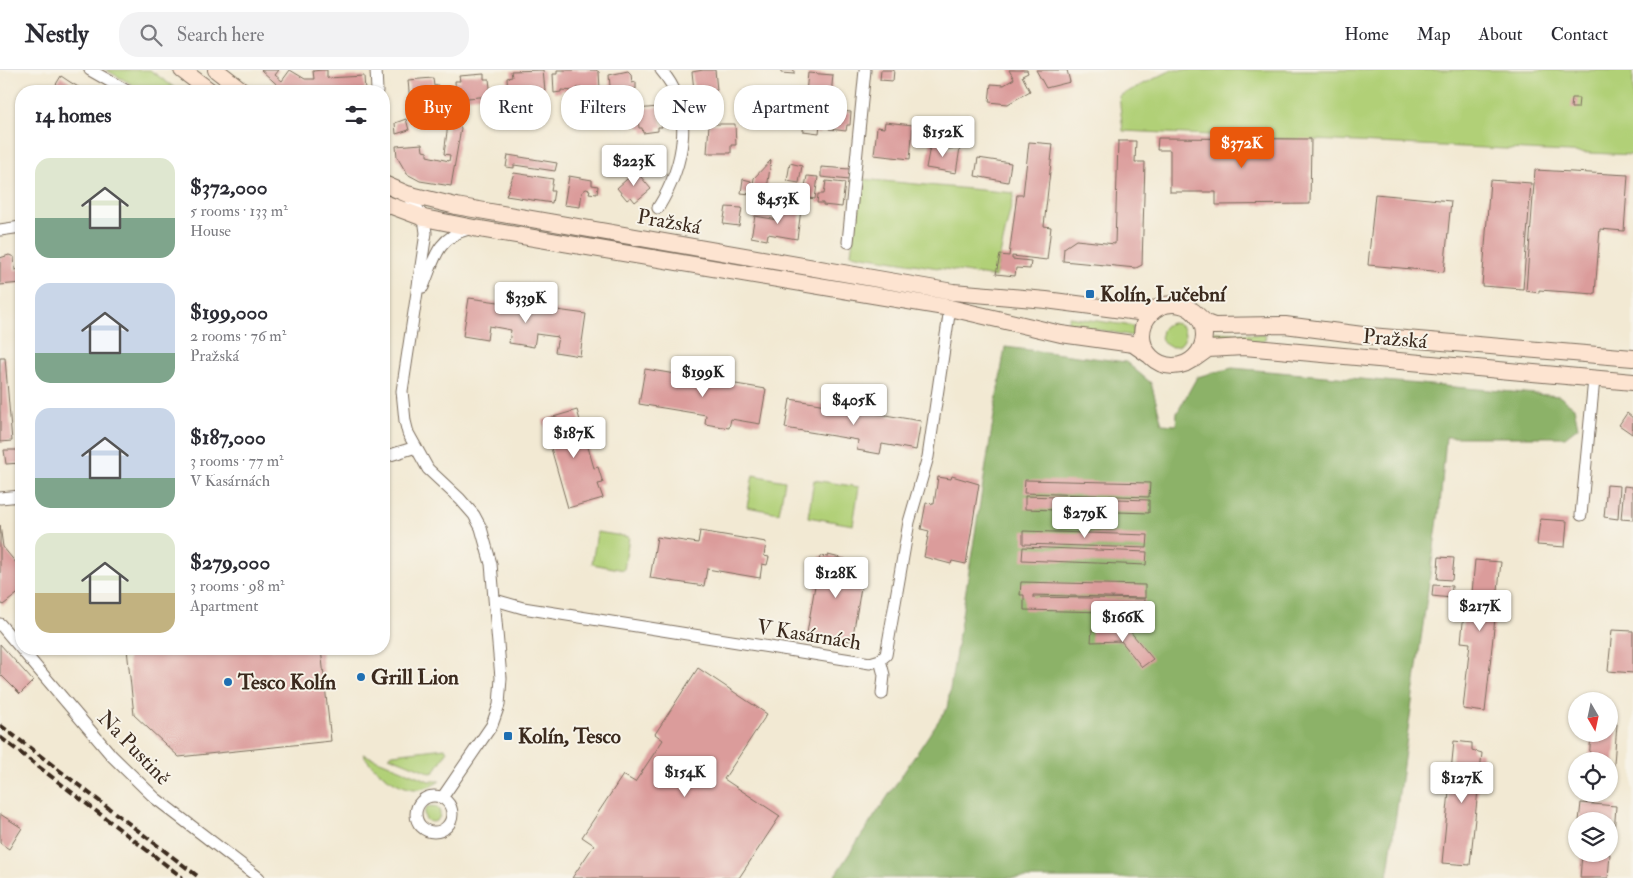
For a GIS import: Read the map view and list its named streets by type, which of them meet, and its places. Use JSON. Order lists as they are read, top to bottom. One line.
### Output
{"streets":{"street":["Pražská","V Kasárnách","Na Pustině"]},"crossings":[["Pražská","V Kasárnách"]],"places":{"transit":["Kolín, Lučební","Kolín, Tesco"],"other":["Grill Lion","Tesco Kolín"]},"north":"bottom","page":{"header":"Nestly","search":"Search here","nav":["Home","Map","About","Contact"],"chip":["Buy","Rent","Filters","New","Apartment"],"heading":"14 homes","price":["$152K","$372K","$223K","$453K","$339K","$199K","$405K","$187K","$279K","$128K","$217K","$166K","$154K","$127K"],"list":[{"name":"$372,000","note":"5 rooms · 133 m² · House"},{"name":"$199,000","note":"2 rooms · 76 m² · Pražská"},{"name":"$187,000","note":"3 rooms · 77 m² · V Kasárnách"},{"name":"$279,000","note":"3 rooms · 98 m² · Apartment"}]}}
